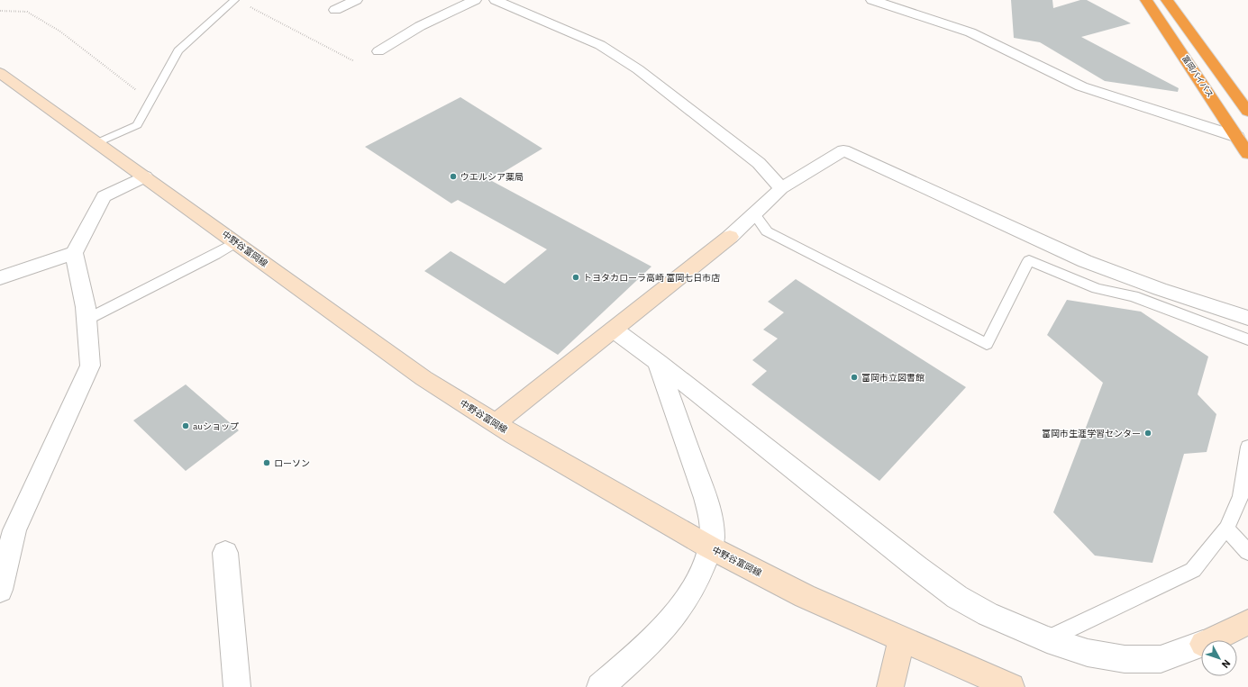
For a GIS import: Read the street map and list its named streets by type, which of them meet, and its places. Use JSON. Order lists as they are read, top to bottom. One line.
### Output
{"streets":{"highway":["富岡バイパス"],"main road":["中野谷富岡線"]},"places":["ウエルシア薬局","トヨタカローラ高崎 富岡七日市店","富岡市立図書館","auショップ","富岡市生涯学習センター","ローソン"],"north":"bottom right"}
